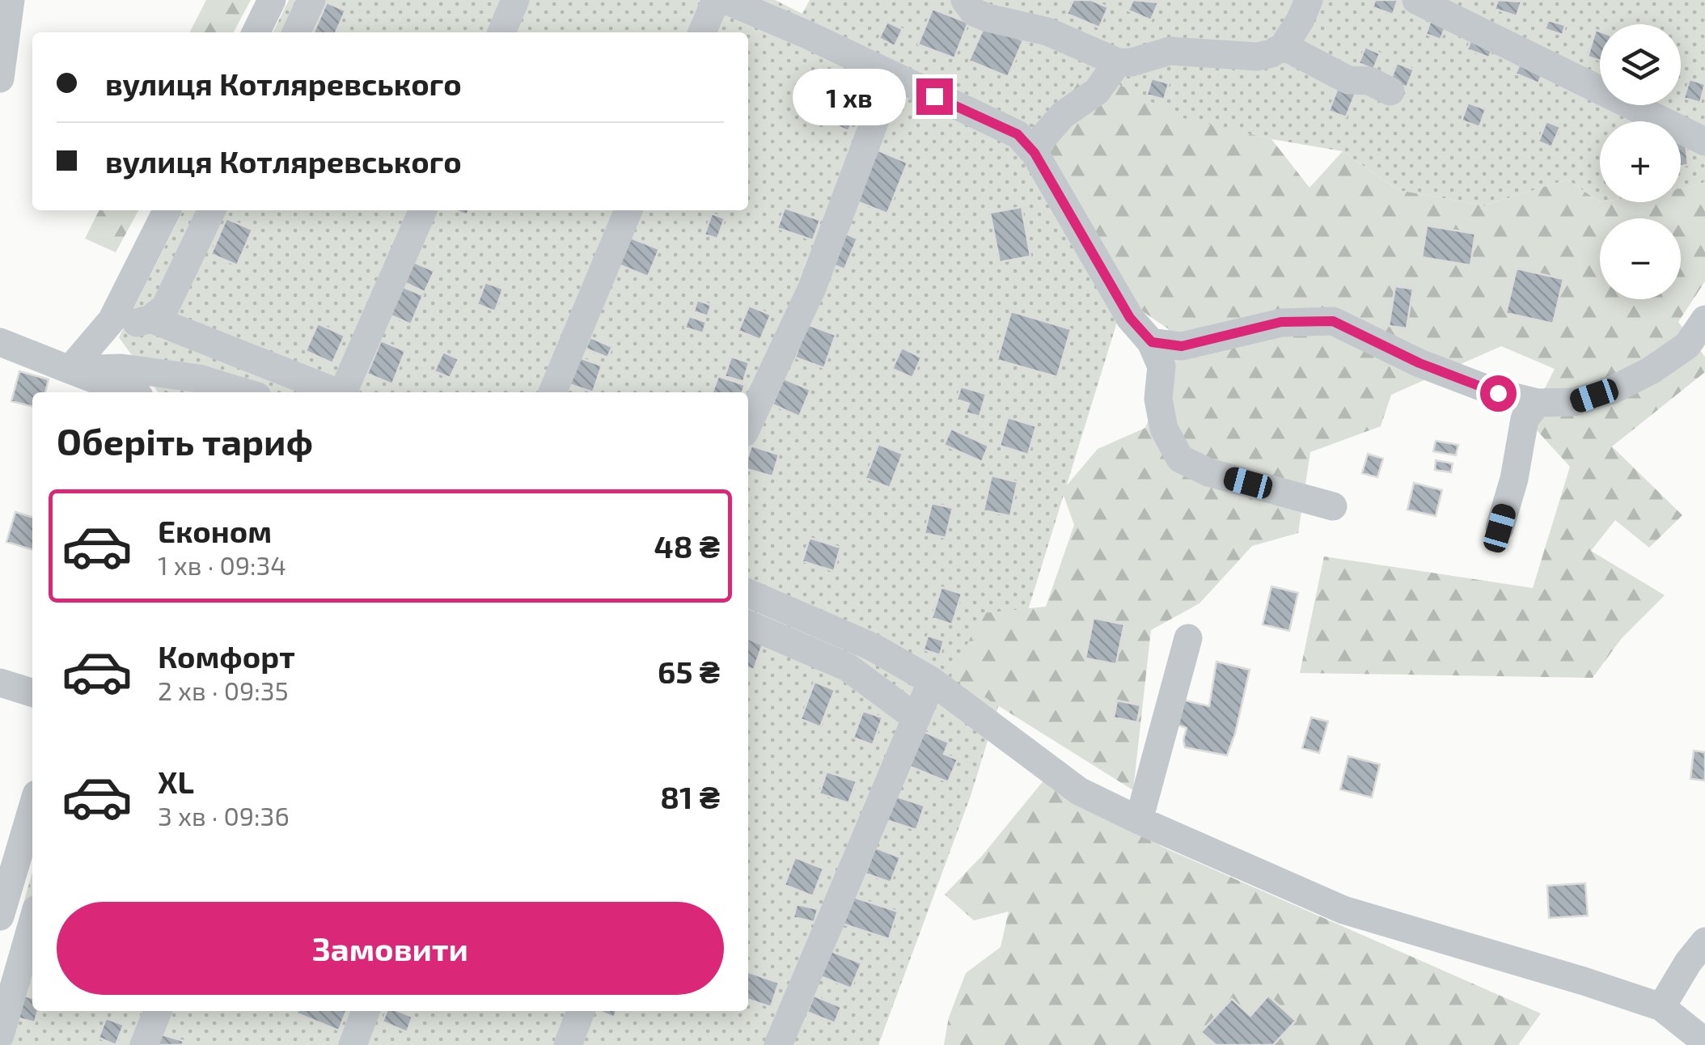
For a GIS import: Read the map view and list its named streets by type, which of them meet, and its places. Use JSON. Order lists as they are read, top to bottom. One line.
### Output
{"page":{"map_buttons":["+","−"],"banner":["вулиця Котляревського","вулиця Котляревського"],"bubble":"1 хв","heading":"Оберіть тариф","list":[{"name":"Економ","note":"1 хв · 09:34","value":"48 ₴"},{"name":"Комфорт","note":"2 хв · 09:35","value":"65 ₴"},{"name":"XL","note":"3 хв · 09:36","value":"81 ₴"}],"buttons":"Замовити"}}
